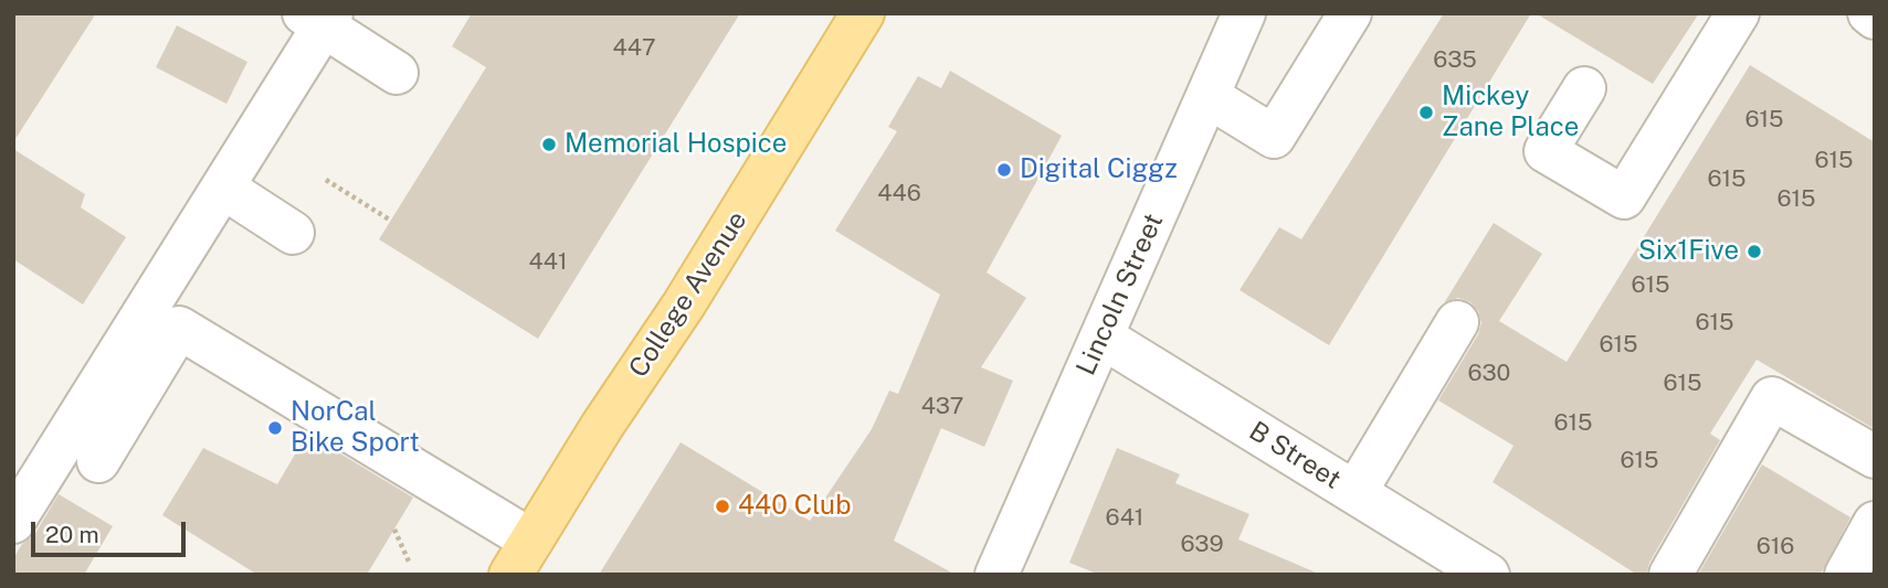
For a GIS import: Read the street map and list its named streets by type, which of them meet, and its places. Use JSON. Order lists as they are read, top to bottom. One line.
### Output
{"streets":{"main road":["College Avenue"],"street":["Lincoln Street","B Street"]},"crossings":[["Lincoln Street","B Street"]],"places":["Mickey Zane Place","Memorial Hospice","Digital Ciggz","Six1Five","NorCal Bike Sport","440 Club"],"house_numbers":["447","635","615","615","615","446","615","441","615","615","615","630","615","437","615","615","641","639","616"],"scale_bar":"20 m"}
